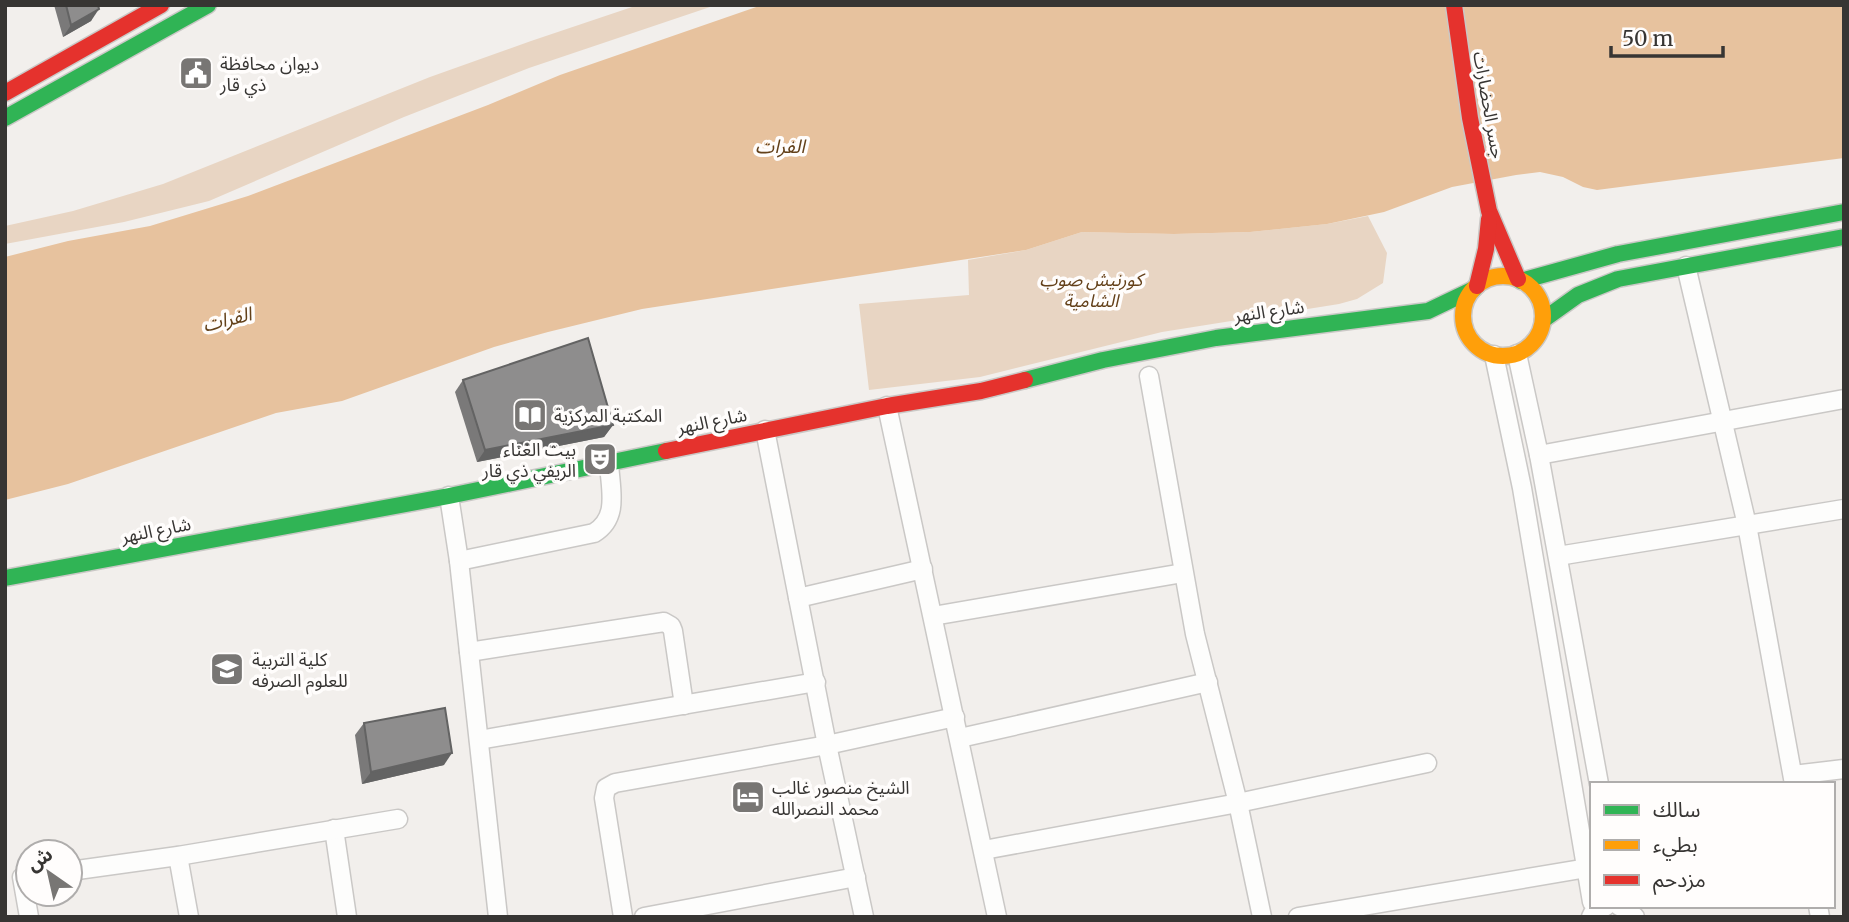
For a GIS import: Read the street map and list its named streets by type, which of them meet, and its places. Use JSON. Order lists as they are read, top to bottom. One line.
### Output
{"streets":{"main road":["جسر الحضارات","شارع النهر"]},"water":["الفرات"],"parks":["كورنيش صوب الشامية"],"places":{"public building":["ديوان محافظة ذي قار"],"library":["المكتبة المركزية"],"theatre":["بيت الغناء الريفي ذي قار"],"school or university":["كلية التربية للعلوم الصرفه"],"hotel":["الشيخ منصور غالب محمد النصرالله"]},"legend":["سالك","بطيء","مزدحم"],"scale_bar":"50 m","north":"top left"}
